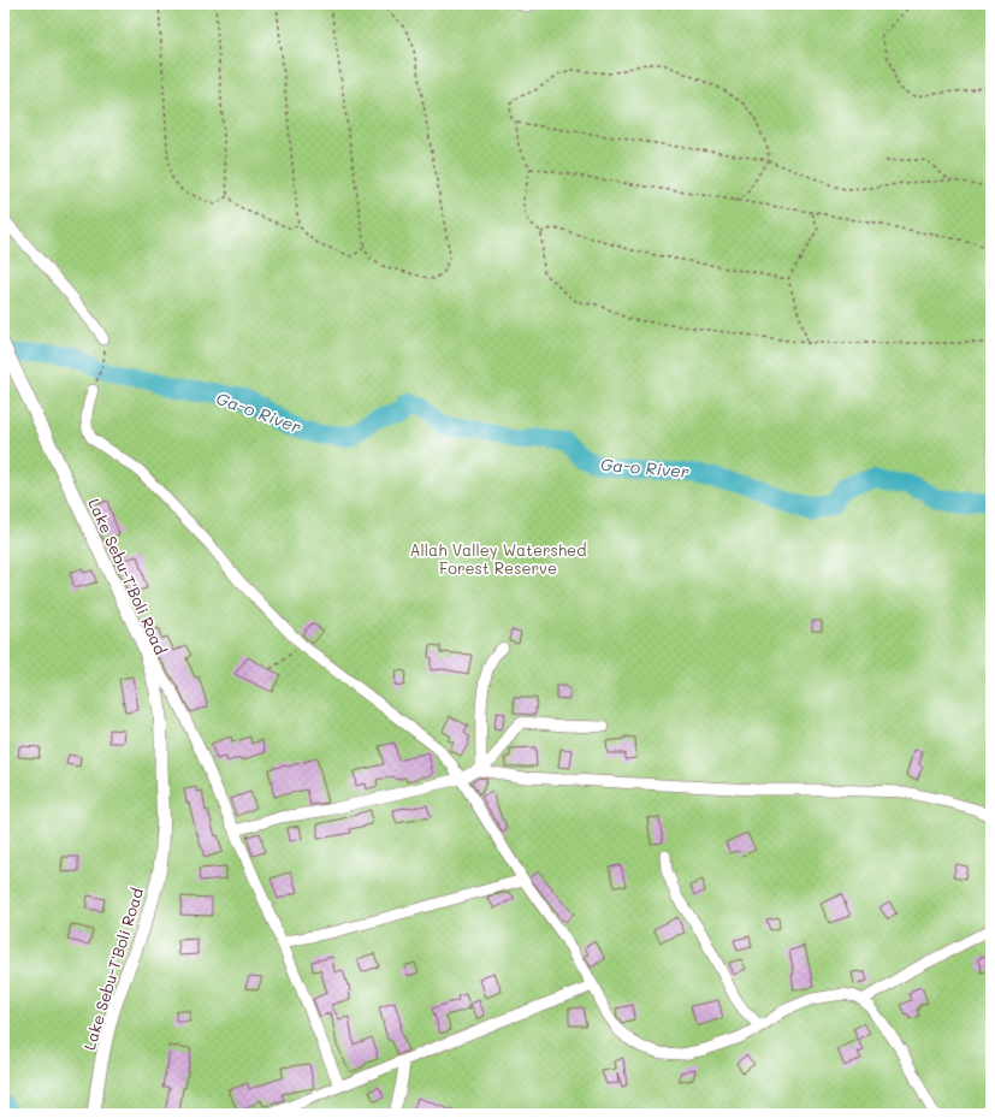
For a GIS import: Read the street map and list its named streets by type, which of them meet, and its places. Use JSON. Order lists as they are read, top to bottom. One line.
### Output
{"streets":{"main road":["Lake Sebu-T'Boli Road"]},"water":["Ga-o River"],"parks":["Allah Valley Watershed Forest Reserve"]}
